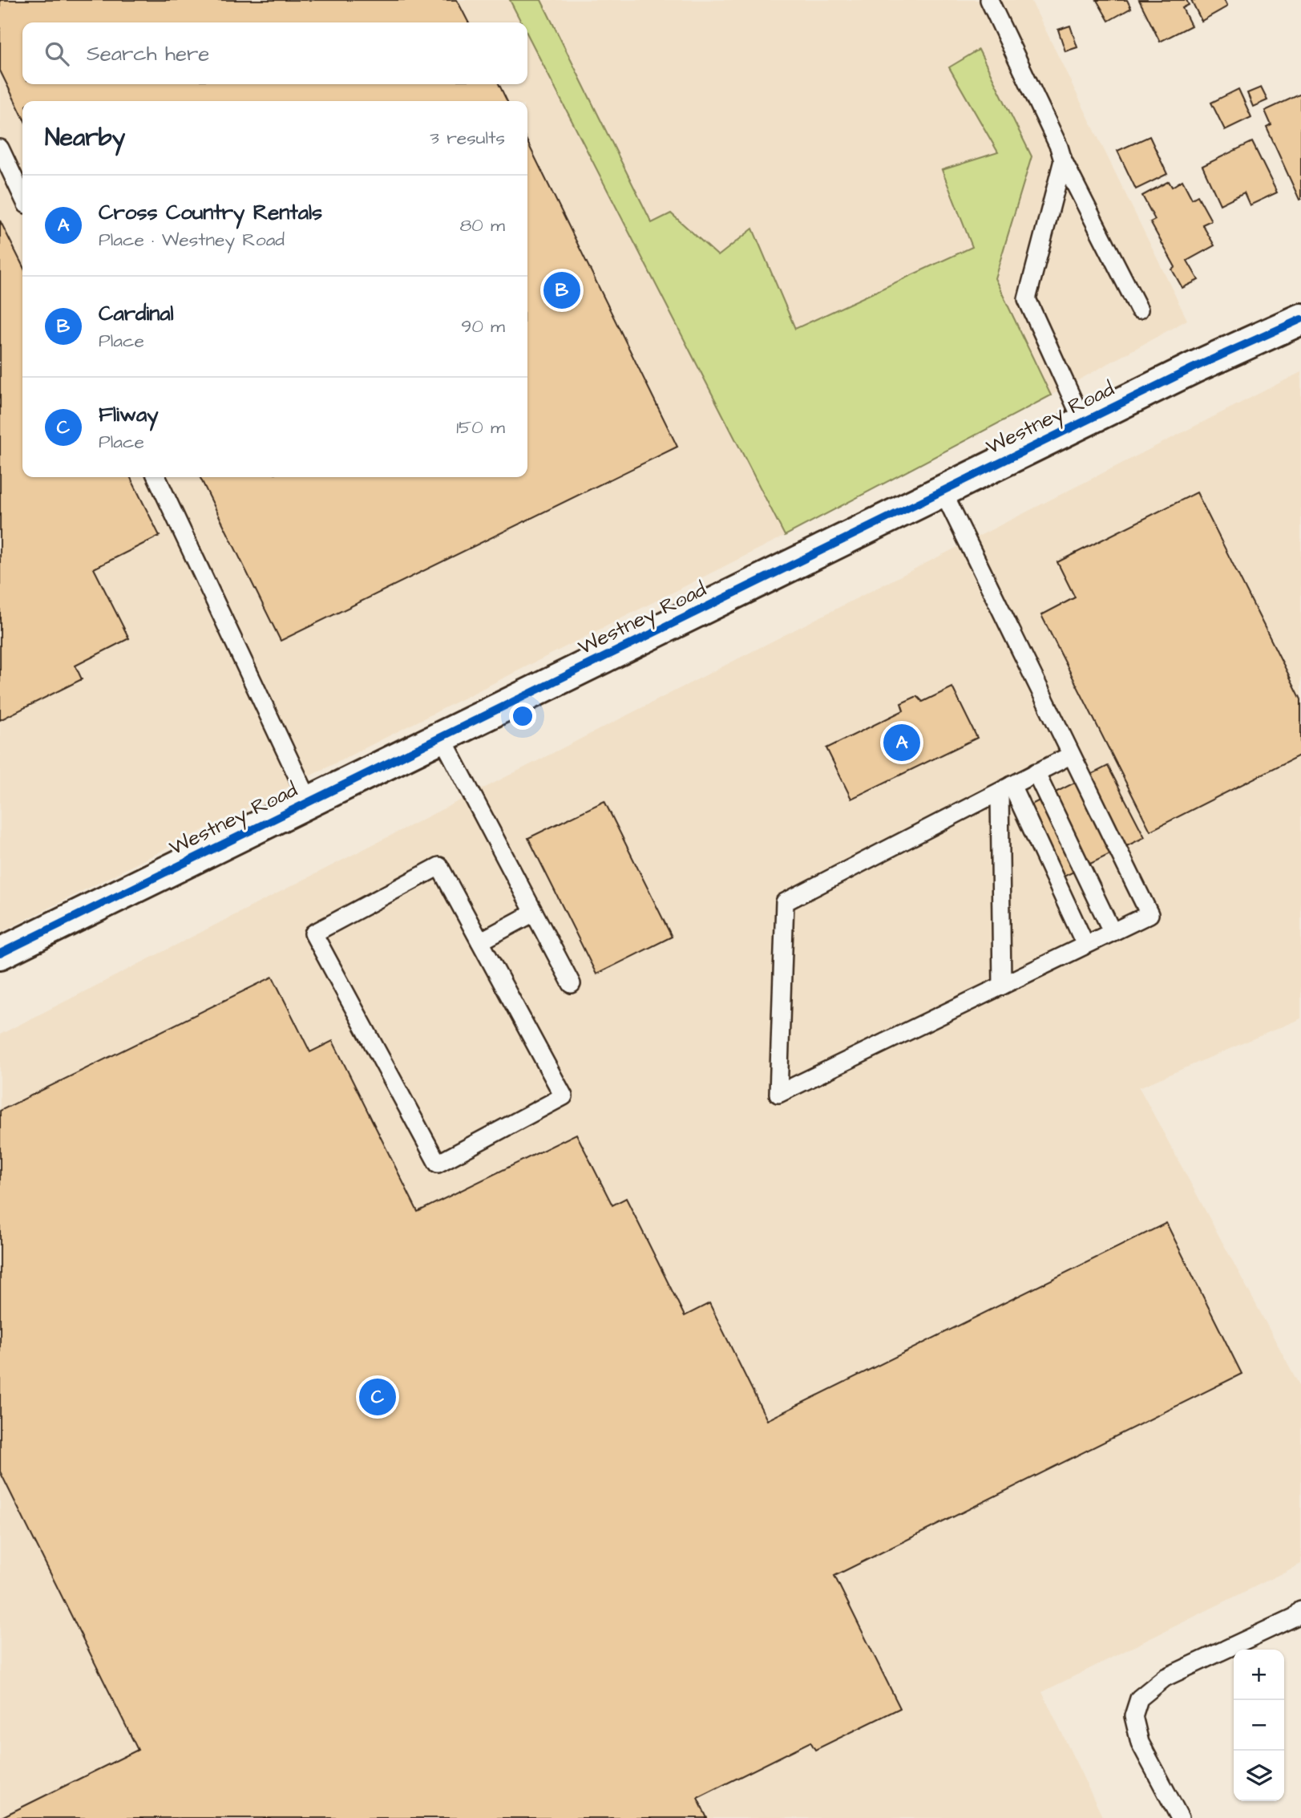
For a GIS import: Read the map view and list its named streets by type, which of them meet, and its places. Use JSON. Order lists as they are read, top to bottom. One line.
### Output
{"streets":{"street":["Westney Road"]},"page":{"search":"Search here","heading":["Nearby","3 results"],"list":[{"mark":"A","name":"Cross Country Rentals","note":"Place · Westney Road","value":"80 m"},{"mark":"B","name":"Cardinal","note":"Place","value":"90 m"},{"mark":"C","name":"Fliway","note":"Place","value":"150 m"}],"pins":["B","A","C"],"map_buttons":["+","−"]}}
